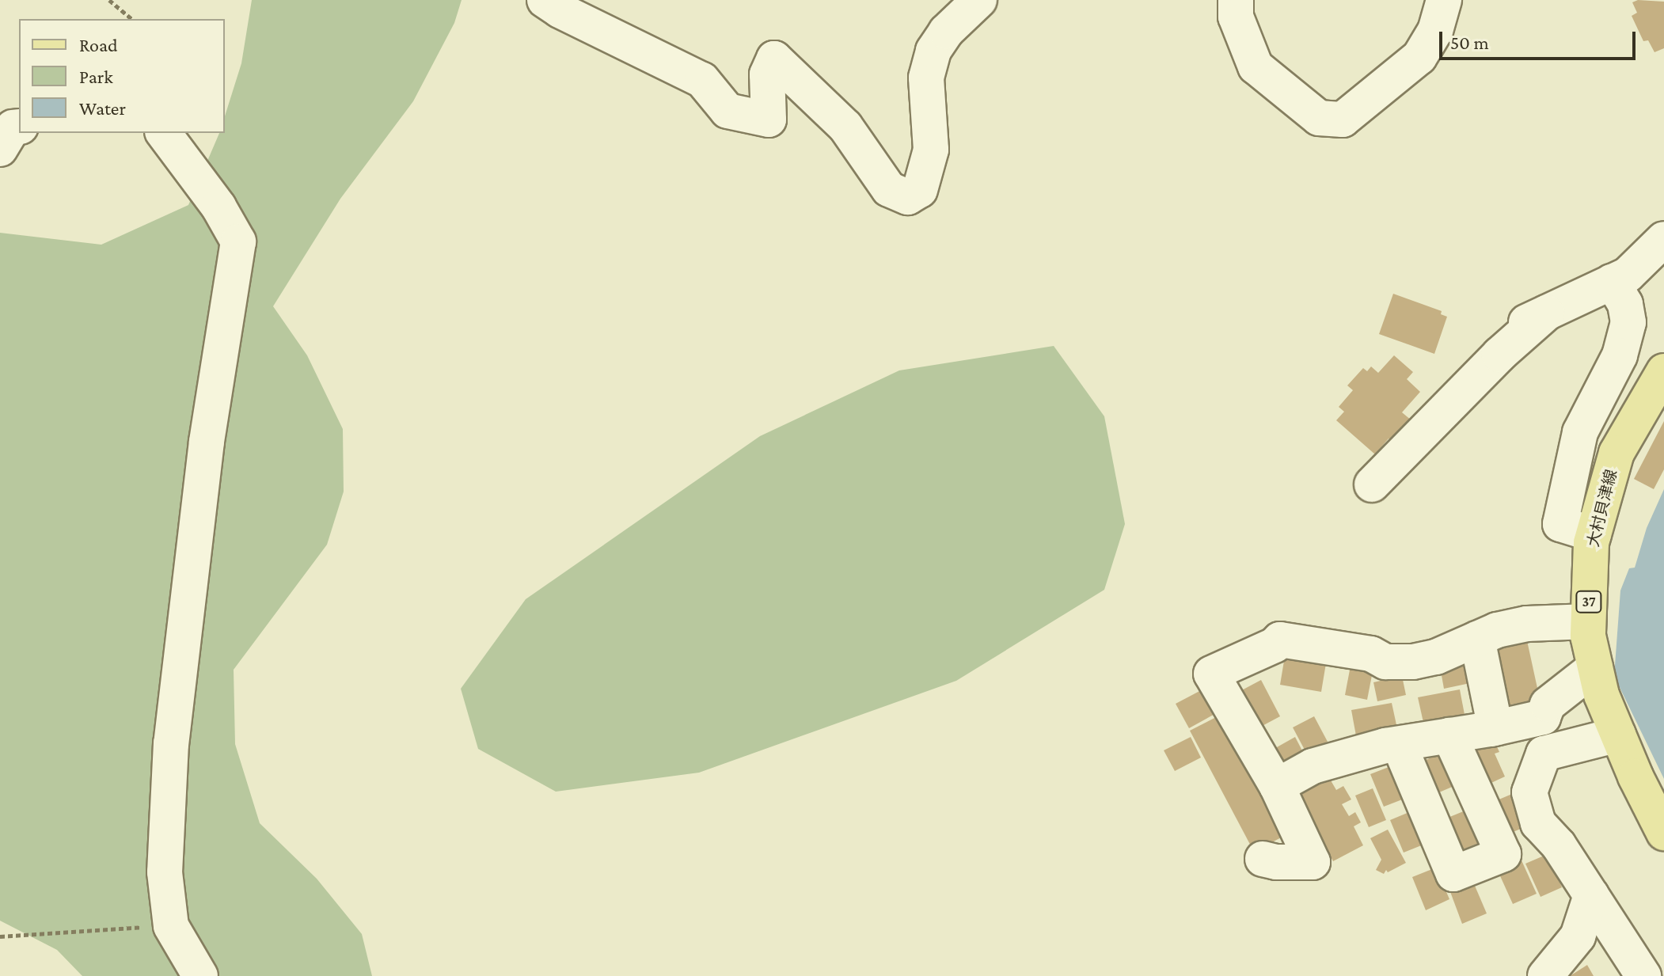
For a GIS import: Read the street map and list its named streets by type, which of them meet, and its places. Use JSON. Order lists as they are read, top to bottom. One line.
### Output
{"streets":{"main road":["大村貝津線","37"]},"legend":["Road","Park","Water"],"scale_bar":"50 m"}
